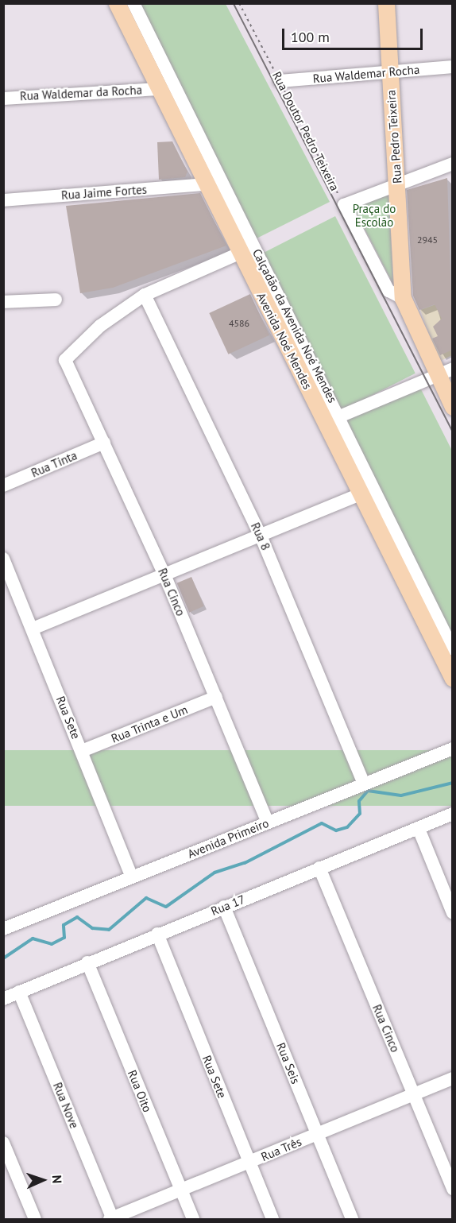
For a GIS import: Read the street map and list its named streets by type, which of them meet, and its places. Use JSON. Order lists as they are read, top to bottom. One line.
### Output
{"streets":{"main road":["Rua Doutor Pedro Teixeira","Rua Pedro Teixeira","Avenida Noé Mendes"],"street":["Rua Waldemar Rocha","Rua Waldemar da Rocha","Rua Jaime Fortes","Calçadão da Avenida Noé Mendes","Rua Tinta","Rua 8","Rua Cinco","Rua Sete","Rua Trinta e Um","Avenida Primeiro","Rua 17","Rua Seis","Rua Oito","Rua Nove","Rua Três"]},"crossings":[["Rua Waldemar Rocha","Rua Doutor Pedro Teixeira"],["Rua Waldemar Rocha","Rua Pedro Teixeira"],["Rua Waldemar da Rocha","Avenida Noé Mendes"],["Rua Doutor Pedro Teixeira","Rua Pedro Teixeira"],["Rua Jaime Fortes","Avenida Noé Mendes"],["Calçadão da Avenida Noé Mendes","Avenida Noé Mendes"],["Rua Tinta","Rua Cinco"],["Rua 8","Rua Cinco"],["Rua 8","Avenida Primeiro"],["Rua Cinco","Rua Trinta e Um"],["Rua Cinco","Avenida Primeiro"],["Rua Cinco","Rua 17"],["Rua Cinco","Rua Três"],["Rua Sete","Rua Trinta e Um"],["Rua Sete","Avenida Primeiro"],["Rua Sete","Rua 17"],["Rua Sete","Rua Três"],["Rua 17","Rua Seis"],["Rua 17","Rua Oito"],["Rua 17","Rua Nove"],["Rua Seis","Rua Três"],["Rua Oito","Rua Três"],["Rua Nove","Rua Três"]],"parks":["Praça do Escolão"],"house_numbers":["2945","4586"],"scale_bar":"100 m","north":"right"}
